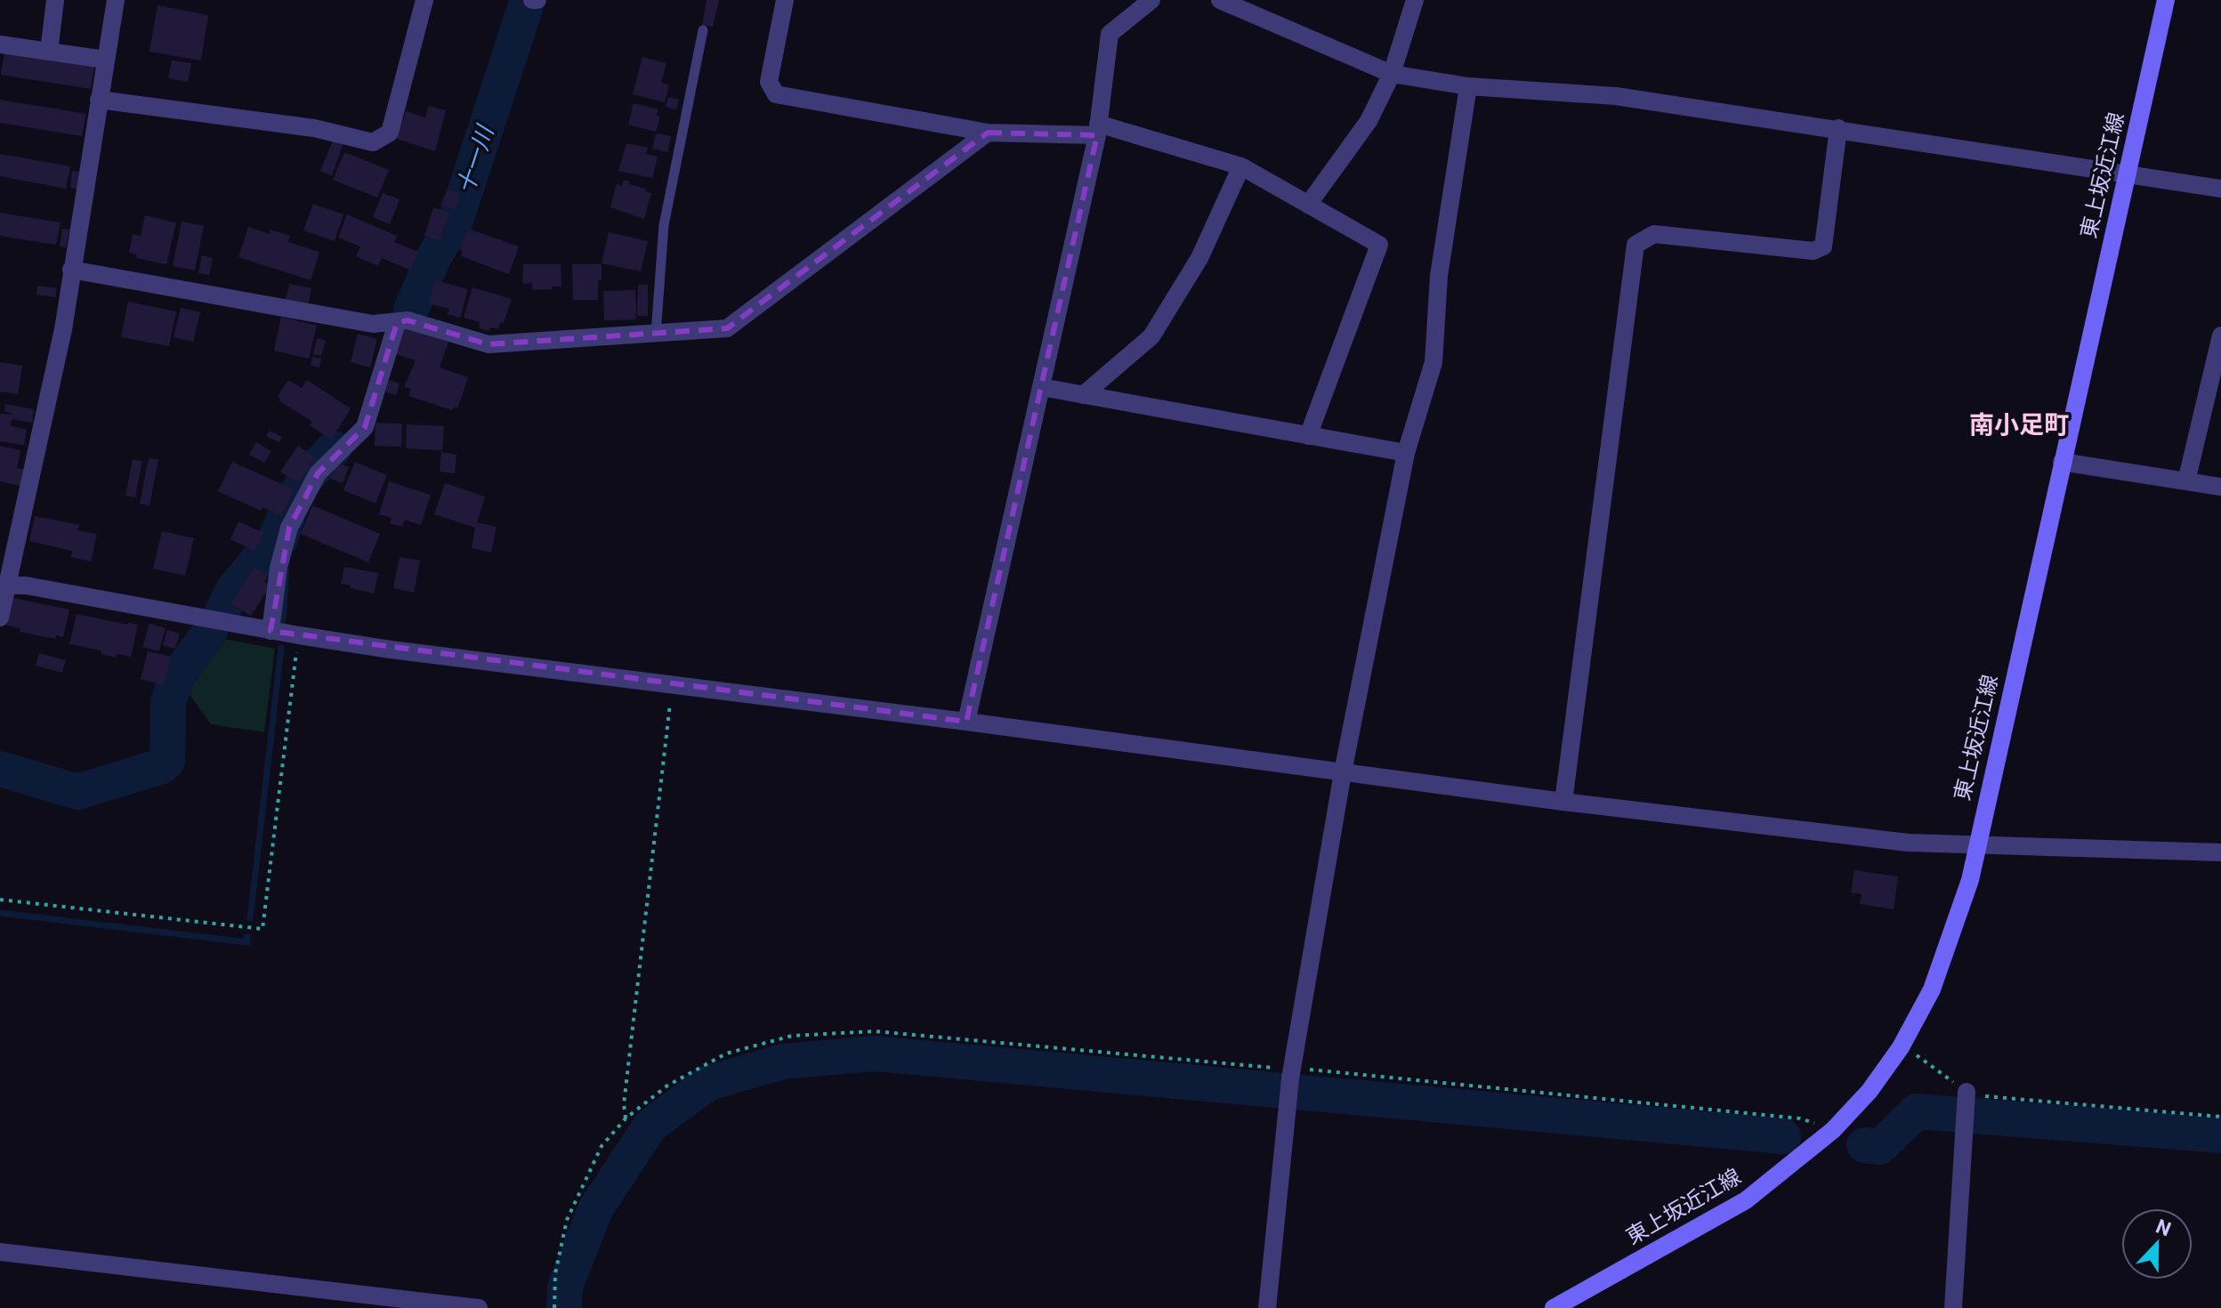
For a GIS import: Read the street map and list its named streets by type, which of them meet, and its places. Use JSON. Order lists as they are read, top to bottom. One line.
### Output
{"streets":{"main road":["東上坂近江線"]},"districts":["南小足町"],"water":["十一川"],"north":"top"}
